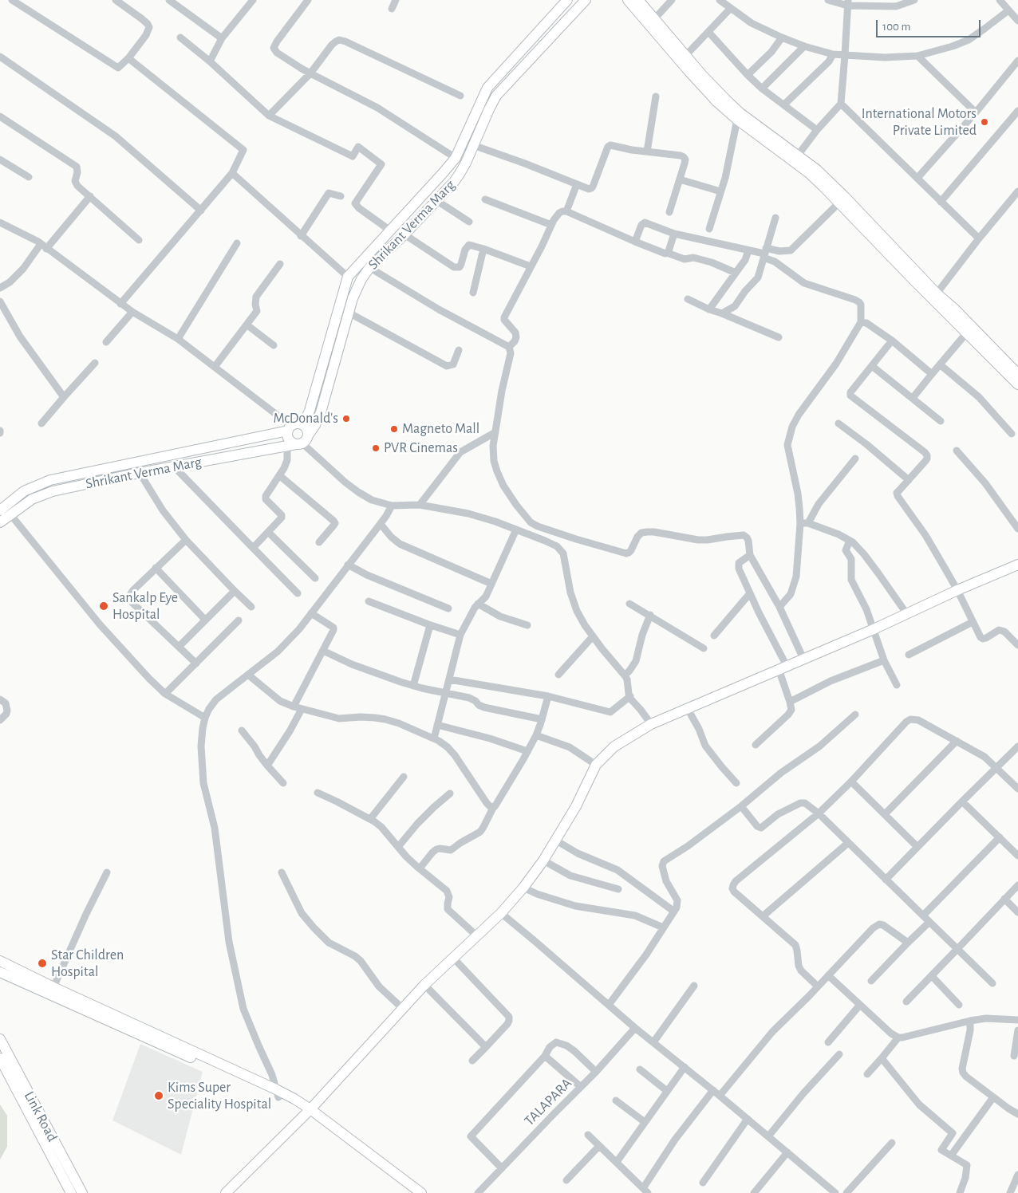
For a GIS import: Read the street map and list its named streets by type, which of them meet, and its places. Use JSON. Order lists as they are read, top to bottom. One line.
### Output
{"streets":{"street":["Shrikant Verma Marg","TALAPARA","Link Road"]},"places":["International Motors Private Limited","McDonald's","Magneto Mall","PVR Cinemas","Sankalp Eye Hospital","Star Children Hospital","Kims Super Speciality Hospital"],"scale_bar":"100 m"}
